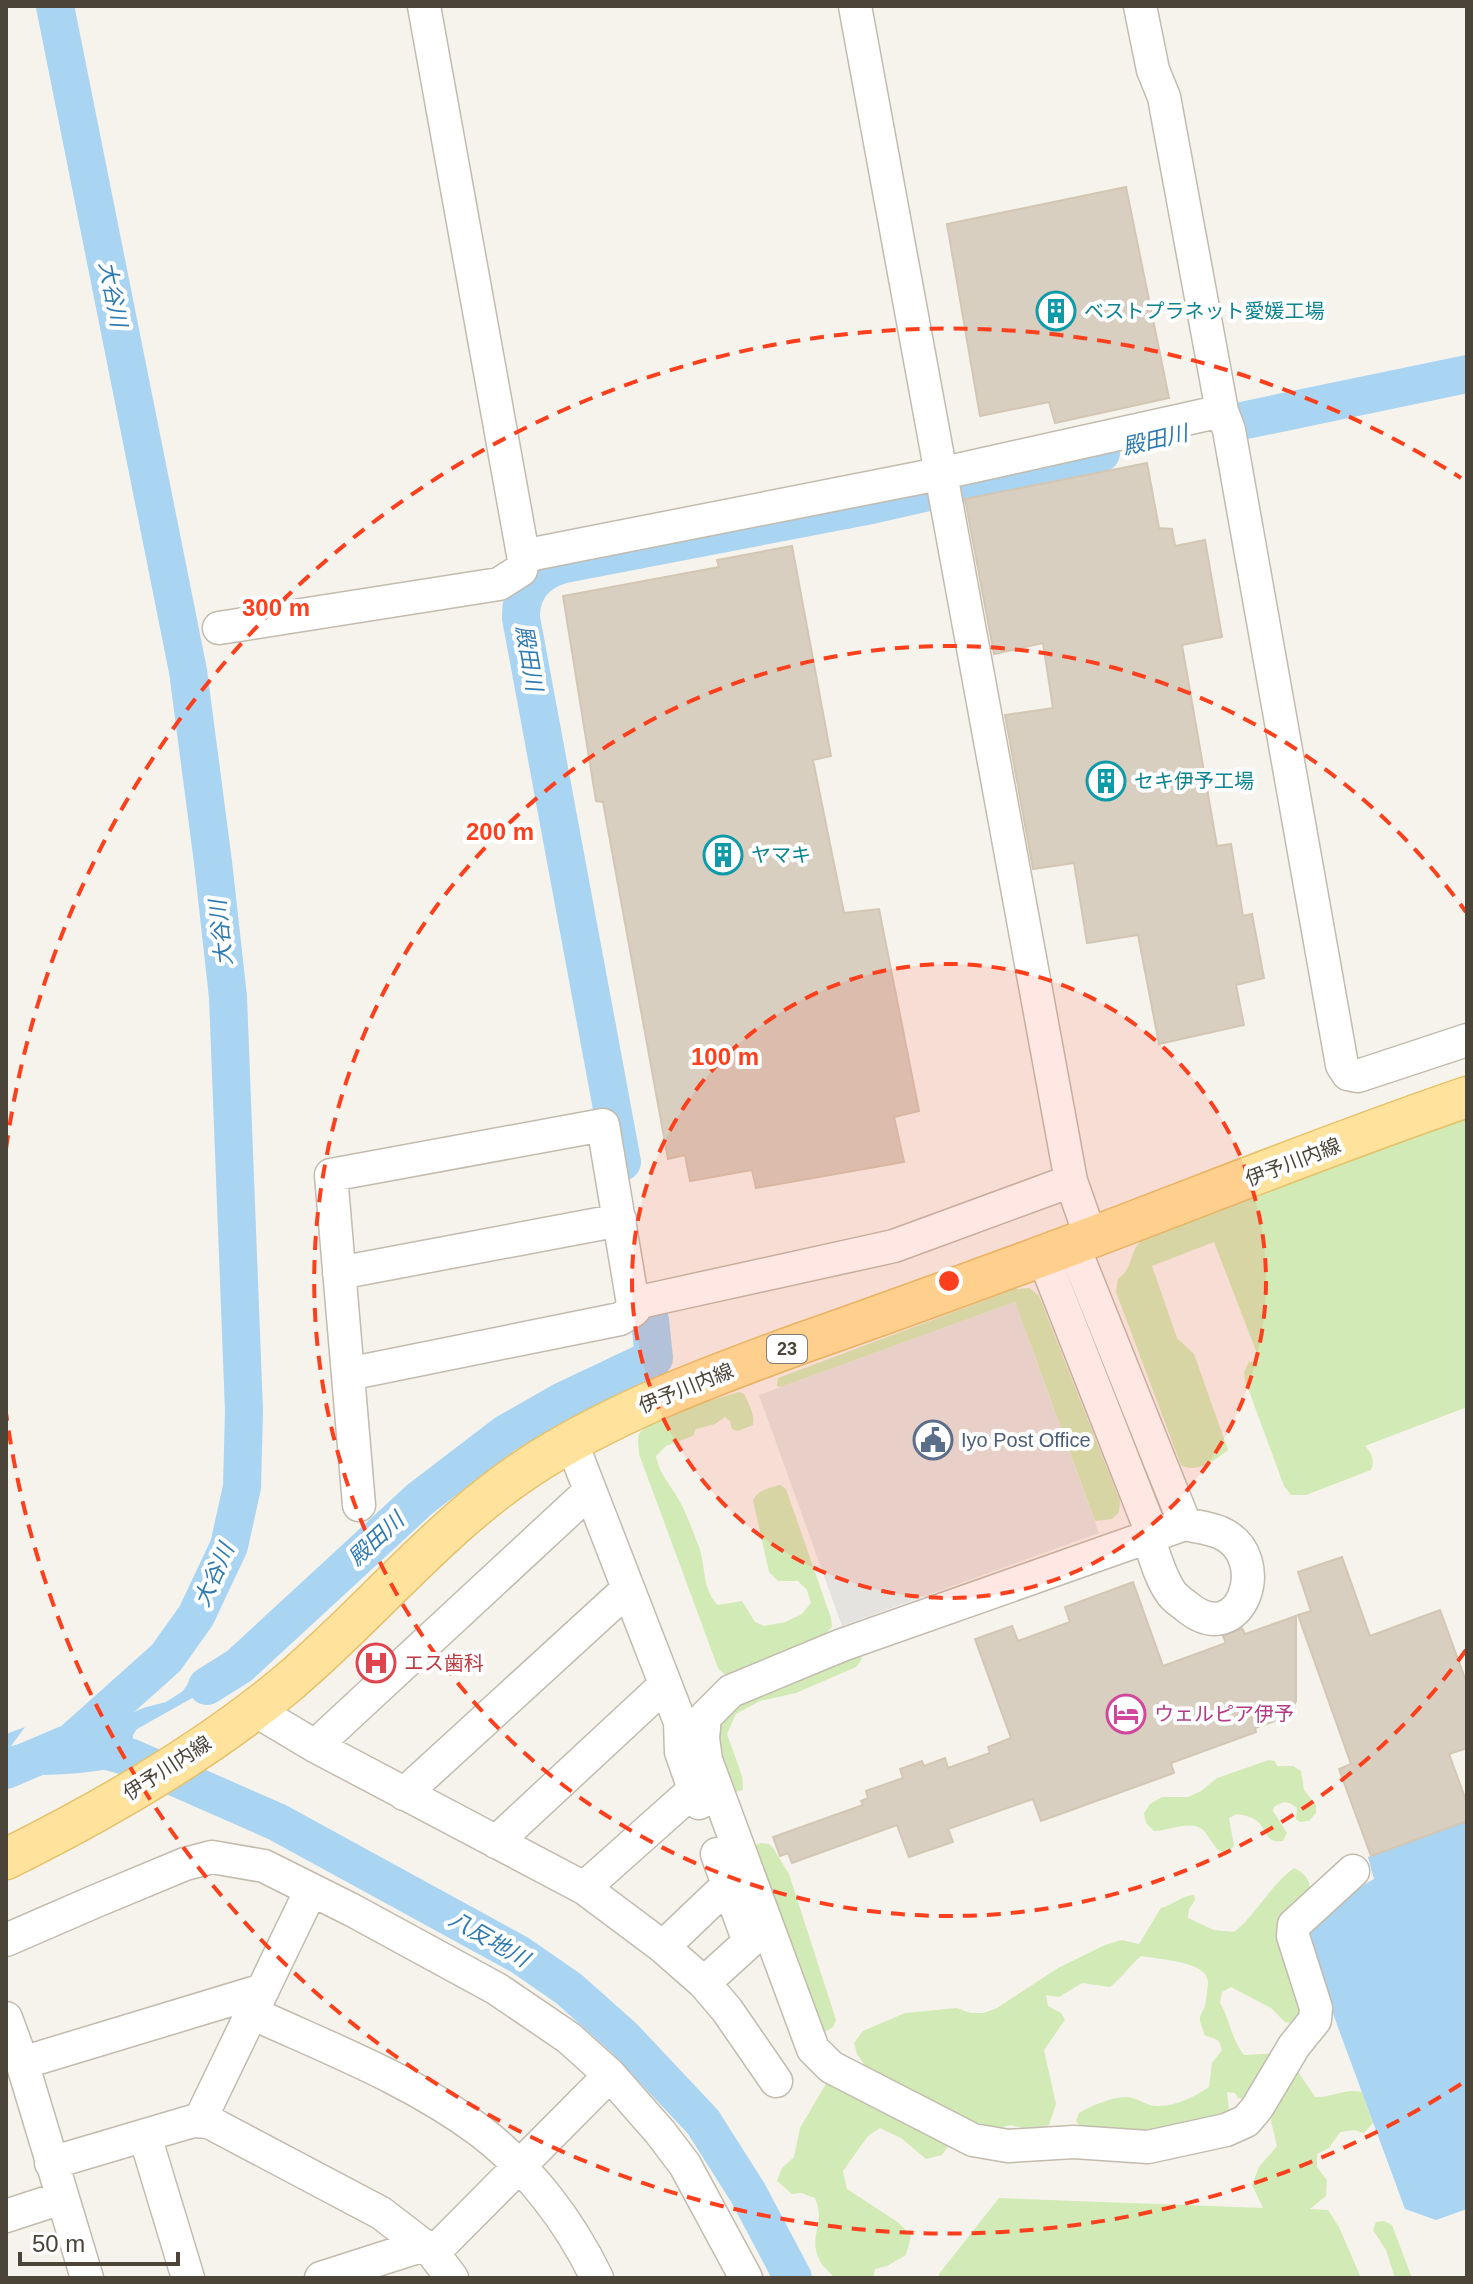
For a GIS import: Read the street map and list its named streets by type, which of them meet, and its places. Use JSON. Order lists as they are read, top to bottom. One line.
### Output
{"streets":{"main road":["伊予川内線","23"]},"water":["大谷川","殿田川","八反地川"],"places":{"building":["ベストプラネット愛媛工場","セキ伊予工場","ヤマキ"],"public building":["Iyo Post Office"],"hospital":["エス歯科"],"hotel":["ウェルピア伊予"]},"scale_bar":"50 m","rings":["300 m","200 m","100 m"]}
